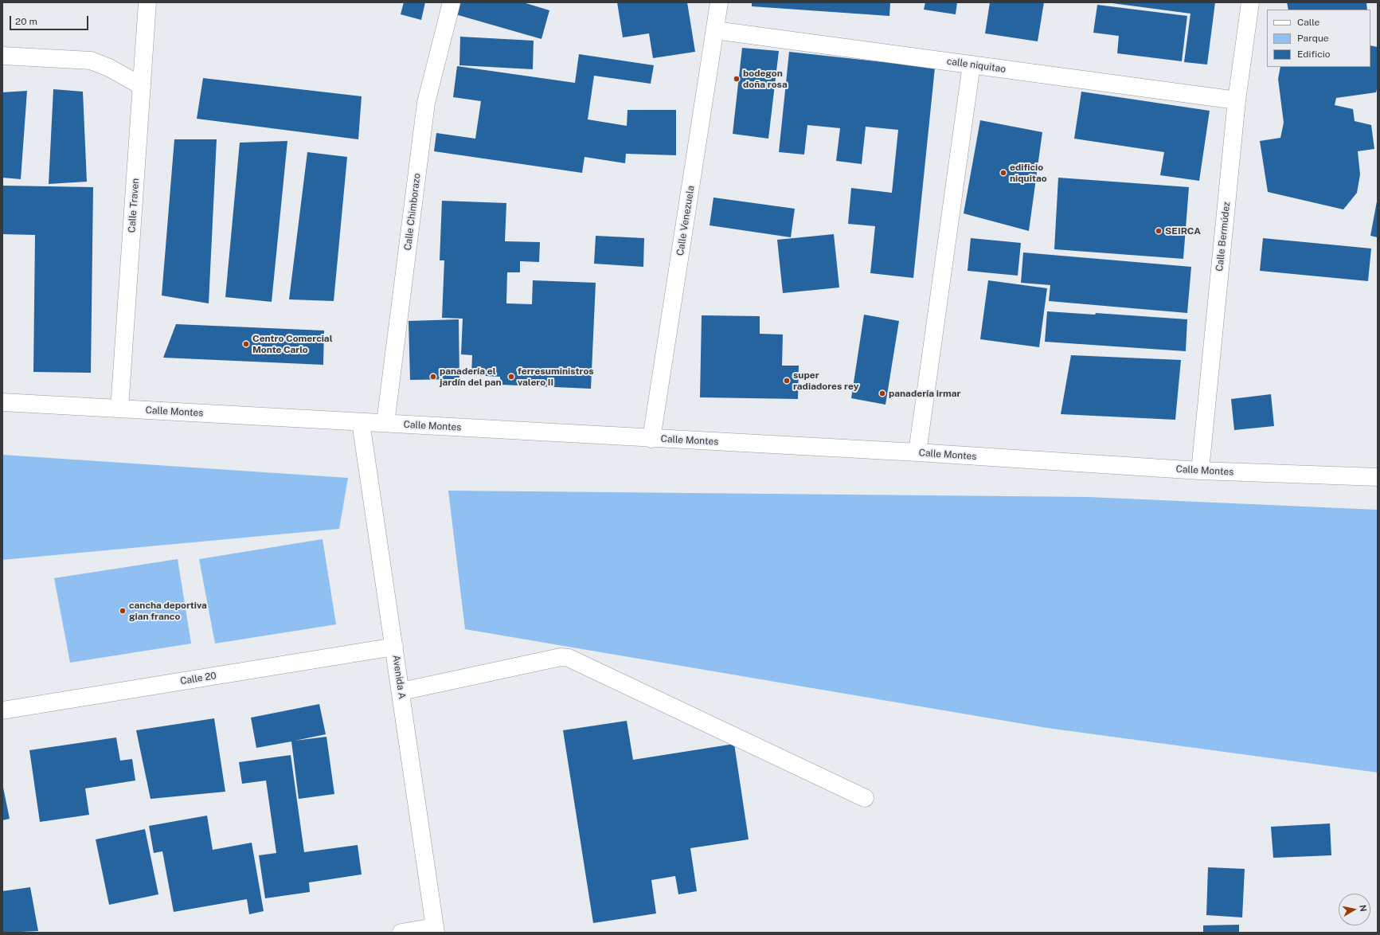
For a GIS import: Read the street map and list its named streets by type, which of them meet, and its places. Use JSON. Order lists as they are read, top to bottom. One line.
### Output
{"streets":{"street":["calle niquitao","Calle Traven","Calle Chimborazo","Calle Venezuela","Calle Bermúdez","Calle Montes","Avenida A","Calle 20"]},"crossings":[["calle niquitao","Calle Venezuela"],["calle niquitao","Calle Bermúdez"],["Calle Traven","Calle Montes"],["Calle Chimborazo","Calle Montes"],["Calle Venezuela","Calle Montes"],["Calle Bermúdez","Calle Montes"],["Calle Montes","Avenida A"],["Avenida A","Calle 20"]],"places":["bodegon doña rosa","edificio niquitao","SEIRCA","Centro Comercial Monte Carlo","panadería el jardín del pan","ferresuministros valero II","super radiadores rey","panadería irmar","cancha deportiva gian franco"],"legend":["Calle","Parque","Edificio"],"scale_bar":"20 m","north":"right"}
